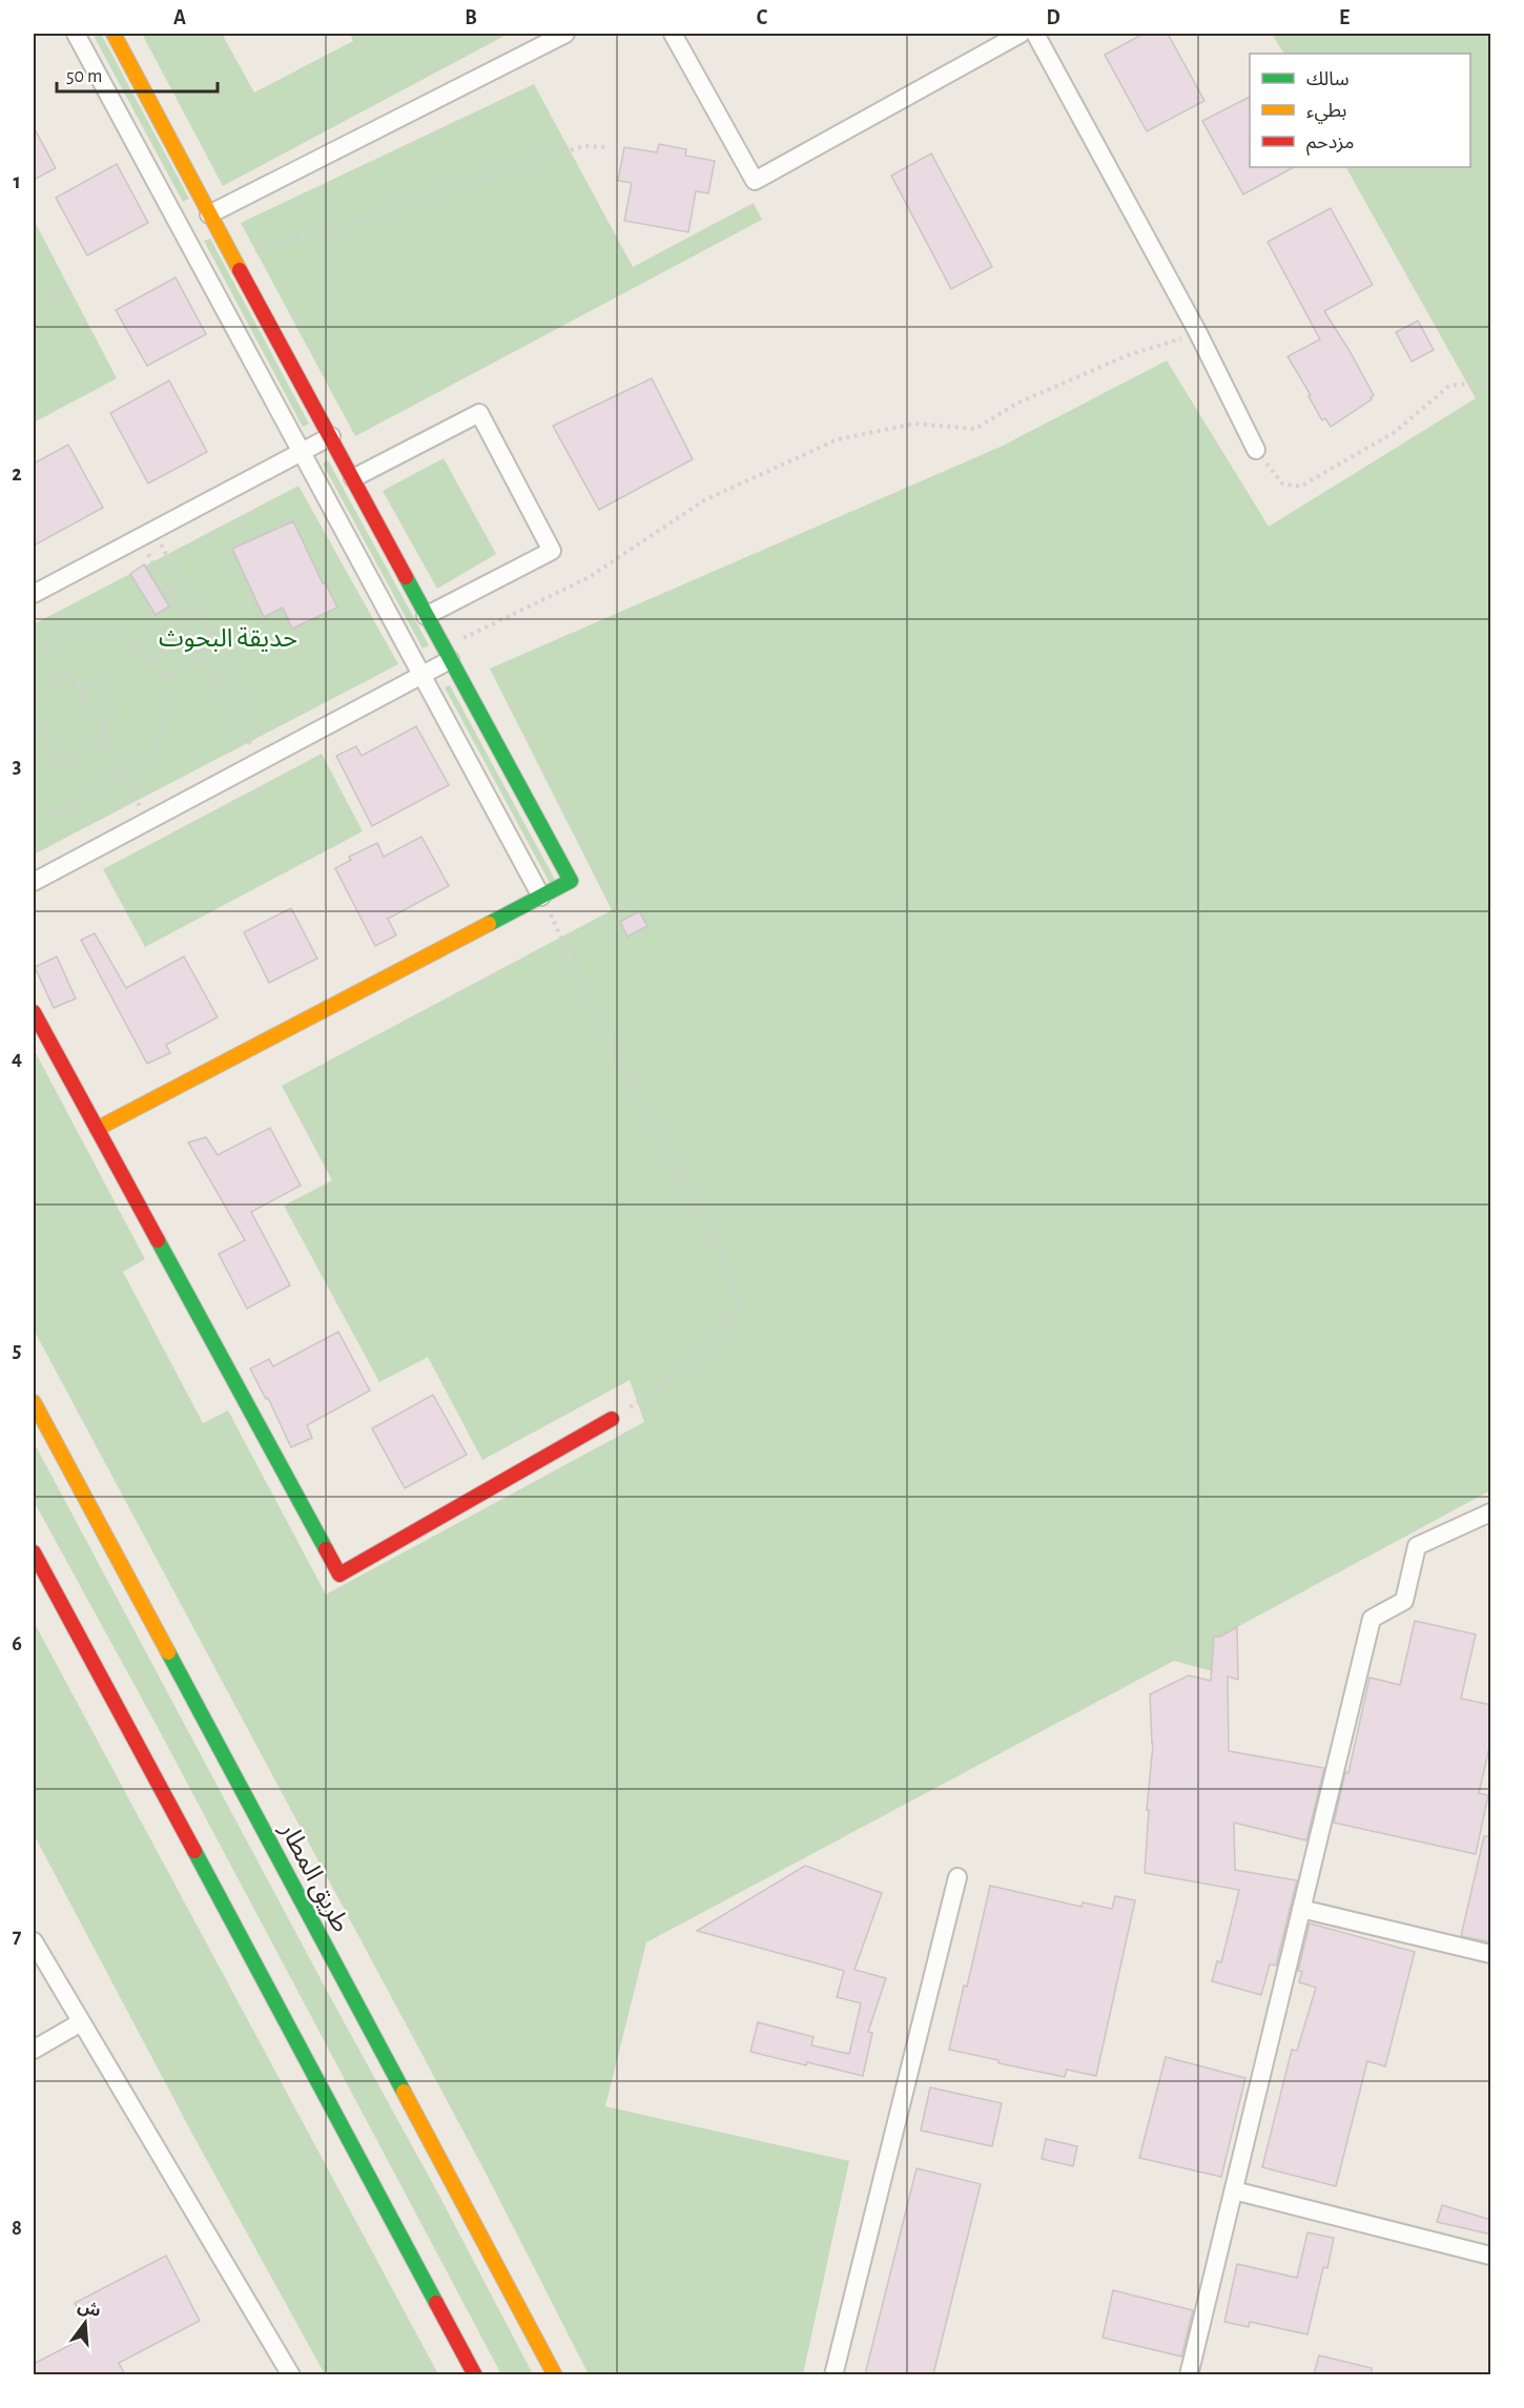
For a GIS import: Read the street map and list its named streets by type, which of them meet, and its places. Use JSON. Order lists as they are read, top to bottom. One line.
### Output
{"streets":{"main road":["طريق المطار"]},"parks":["حديقة البحوث"],"legend":["سالك","بطيء","مزدحم"],"scale_bar":"50 m","north":"top","grid":{"columns":["A","B","C","D","E"],"rows":["1","2","3","4","5","6","7","8"]}}
